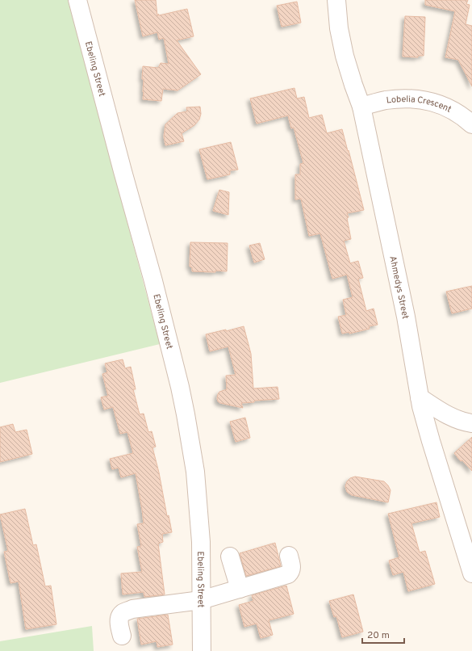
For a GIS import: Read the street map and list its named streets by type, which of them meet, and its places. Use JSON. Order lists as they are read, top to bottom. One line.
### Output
{"streets":{"street":["Ebeling Street","Lobelia Crescent","Ahmedys Street"]},"crossings":[["Lobelia Crescent","Ahmedys Street"]],"scale_bar":"20 m"}
